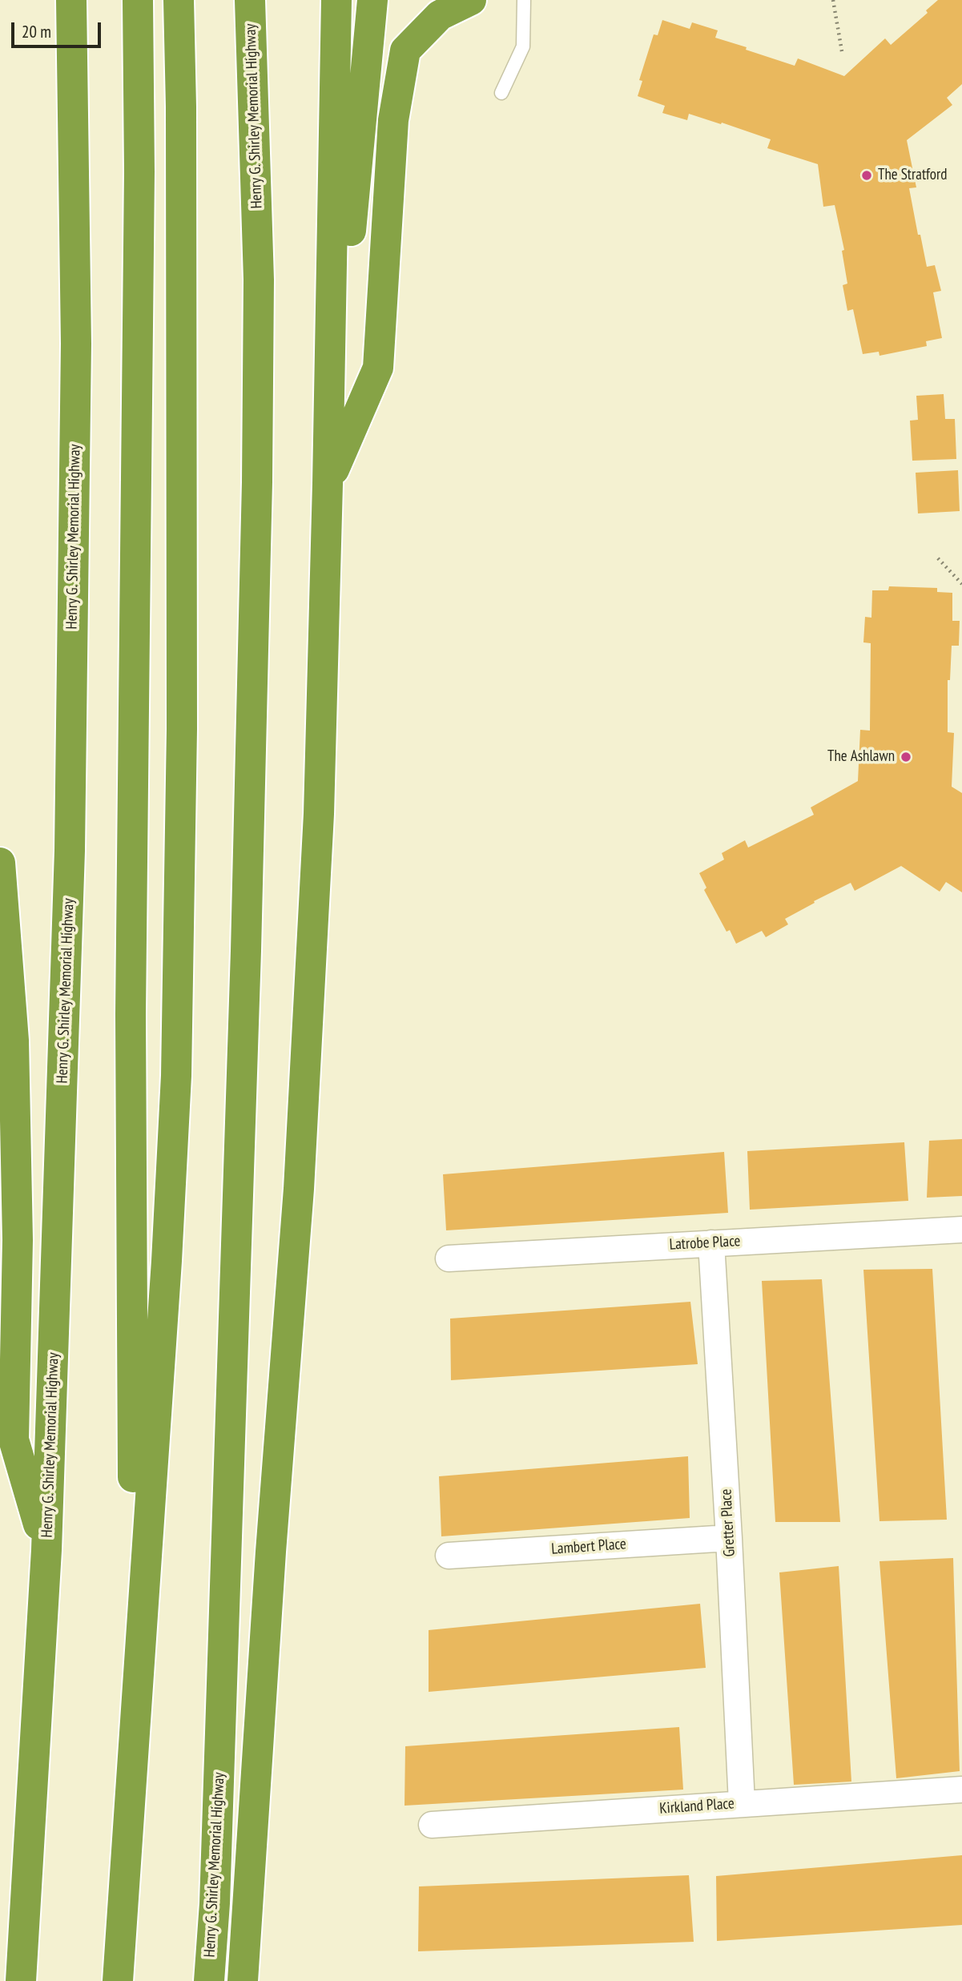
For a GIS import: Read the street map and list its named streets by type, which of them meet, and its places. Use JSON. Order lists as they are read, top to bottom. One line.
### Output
{"streets":{"highway":["Henry G. Shirley Memorial Highway"],"street":["Latrobe Place","Gretter Place","Lambert Place","Kirkland Place"]},"crossings":[["Latrobe Place","Gretter Place"],["Gretter Place","Lambert Place"],["Gretter Place","Kirkland Place"]],"places":["The Stratford","The Ashlawn"],"scale_bar":"20 m"}
